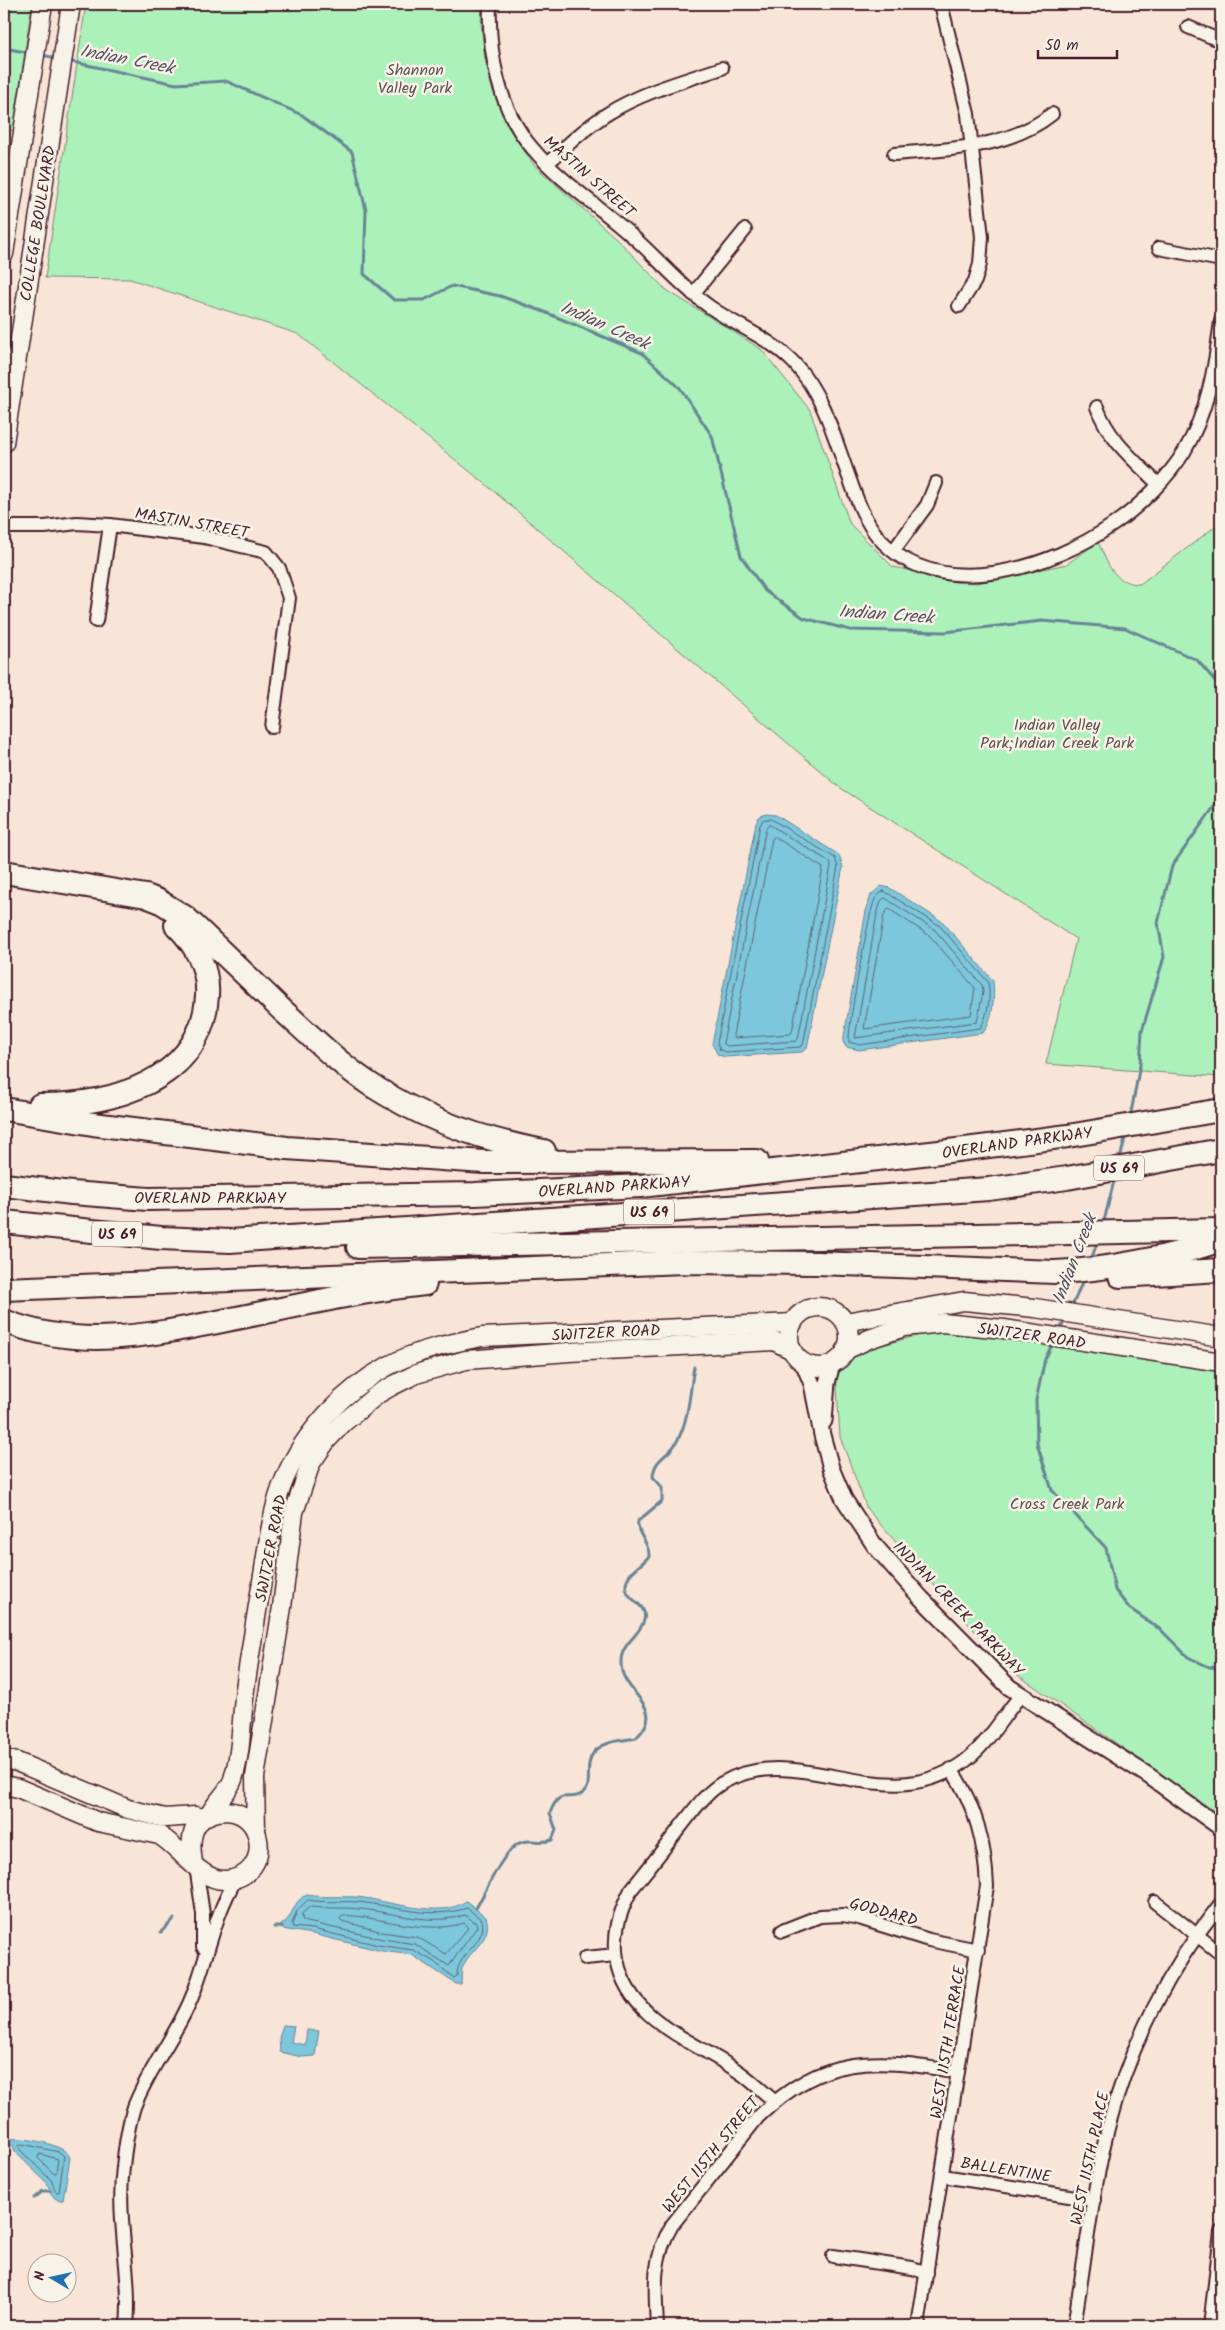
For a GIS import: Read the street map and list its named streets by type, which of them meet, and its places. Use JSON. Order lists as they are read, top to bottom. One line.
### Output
{"streets":{"highway":["OVERLAND PARKWAY","US 69"],"main road":["COLLEGE BOULEVARD","SWITZER ROAD"],"street":["MASTIN STREET","INDIAN CREEK PARKWAY","GODDARD","WEST 115TH TERRACE","WEST 115TH STREET","WEST 115TH PLACE","BALLENTINE"]},"crossings":[["SWITZER ROAD","INDIAN CREEK PARKWAY"],["INDIAN CREEK PARKWAY","WEST 115TH STREET"],["GODDARD","WEST 115TH TERRACE"],["WEST 115TH TERRACE","WEST 115TH STREET"],["WEST 115TH TERRACE","BALLENTINE"],["WEST 115TH PLACE","BALLENTINE"]],"water":["Indian Creek"],"parks":["Shannon Valley Park","Indian Valley Park;Indian Creek Park","Cross Creek Park"],"scale_bar":"50 m","north":"left"}
